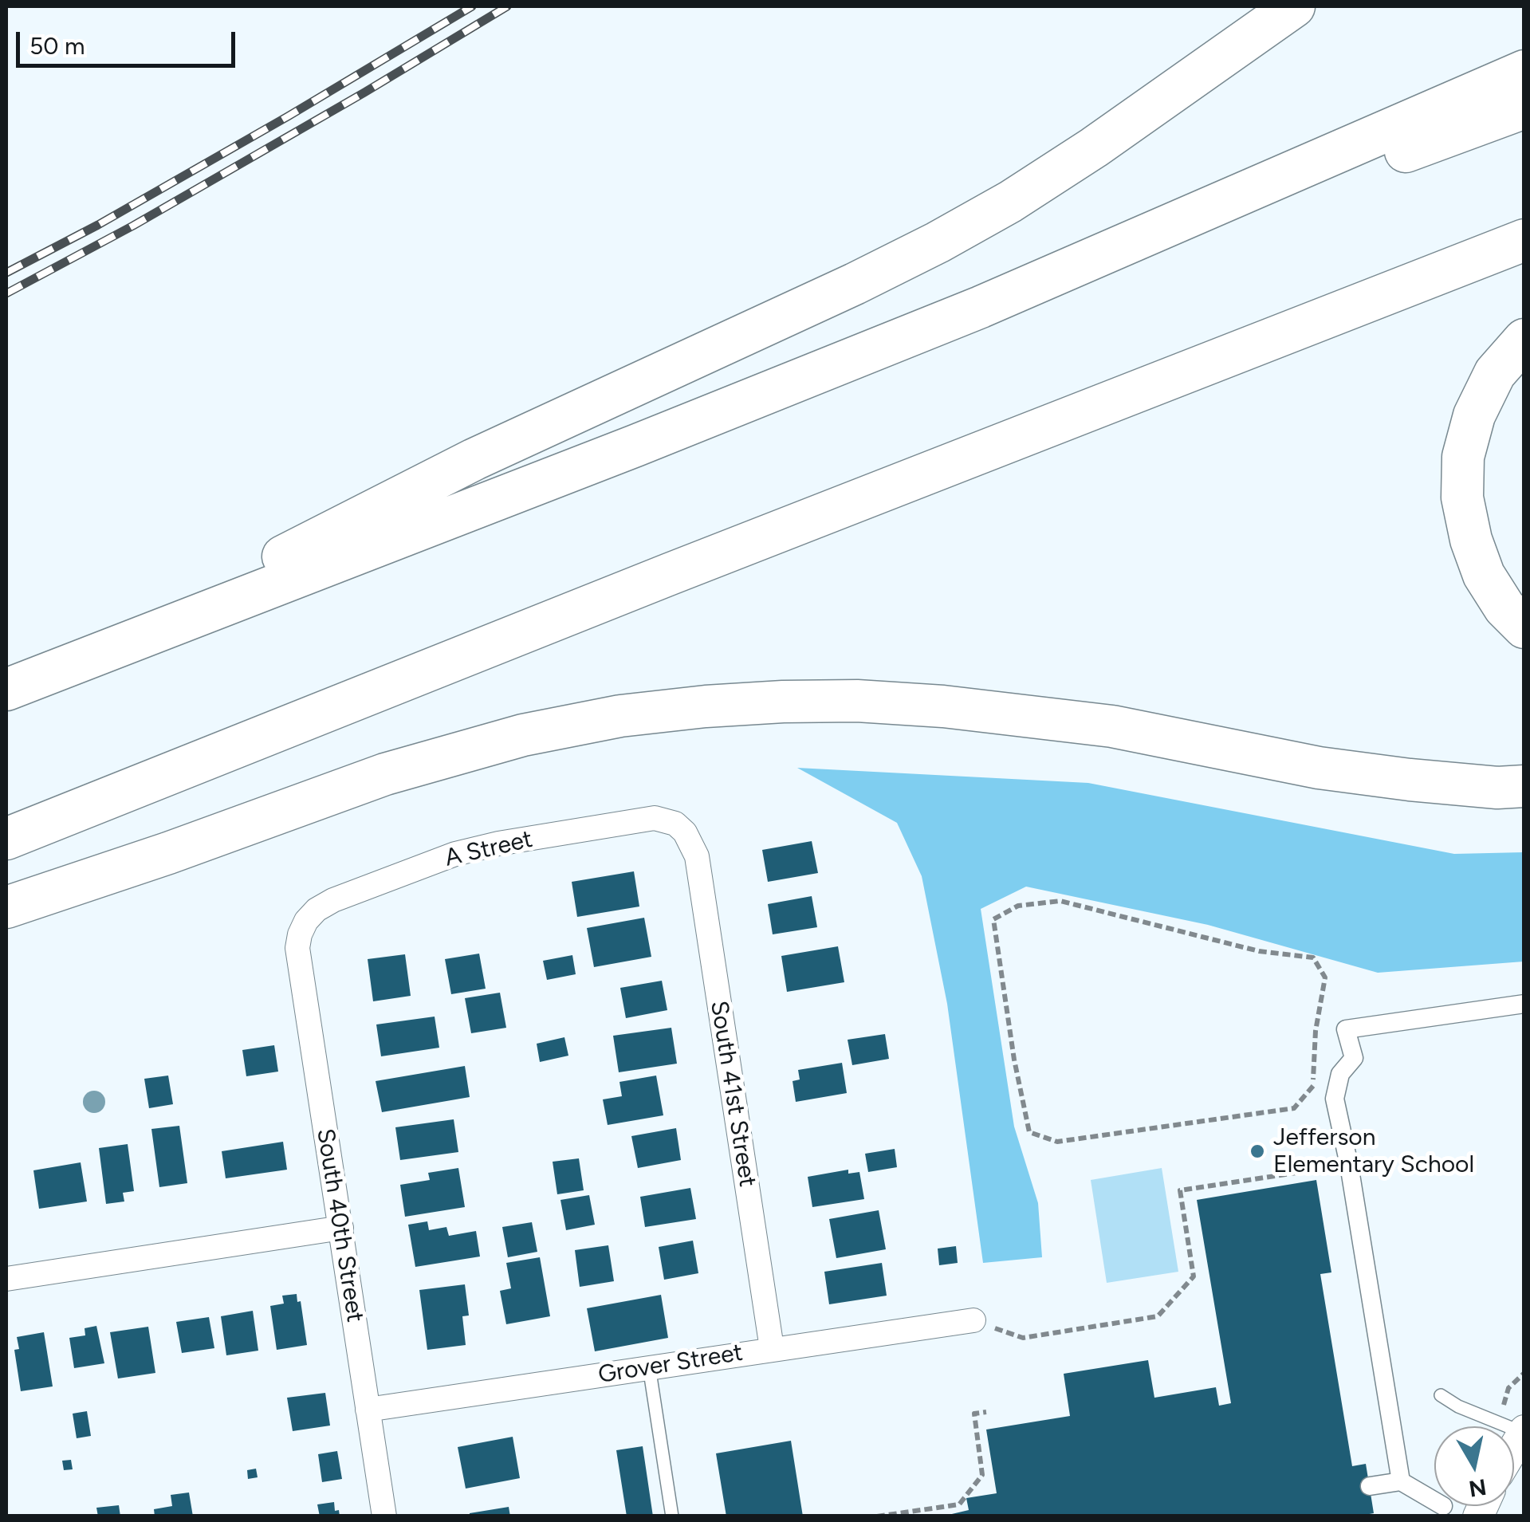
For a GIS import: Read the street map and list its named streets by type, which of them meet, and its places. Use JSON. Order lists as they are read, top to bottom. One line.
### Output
{"streets":{"street":["A Street","South 41st Street","South 40th Street","Grover Street"]},"crossings":[["A Street","South 41st Street"],["A Street","South 40th Street"],["South 41st Street","Grover Street"],["South 40th Street","Grover Street"]],"places":["Jefferson Elementary School"],"scale_bar":"50 m","north":"bottom"}
